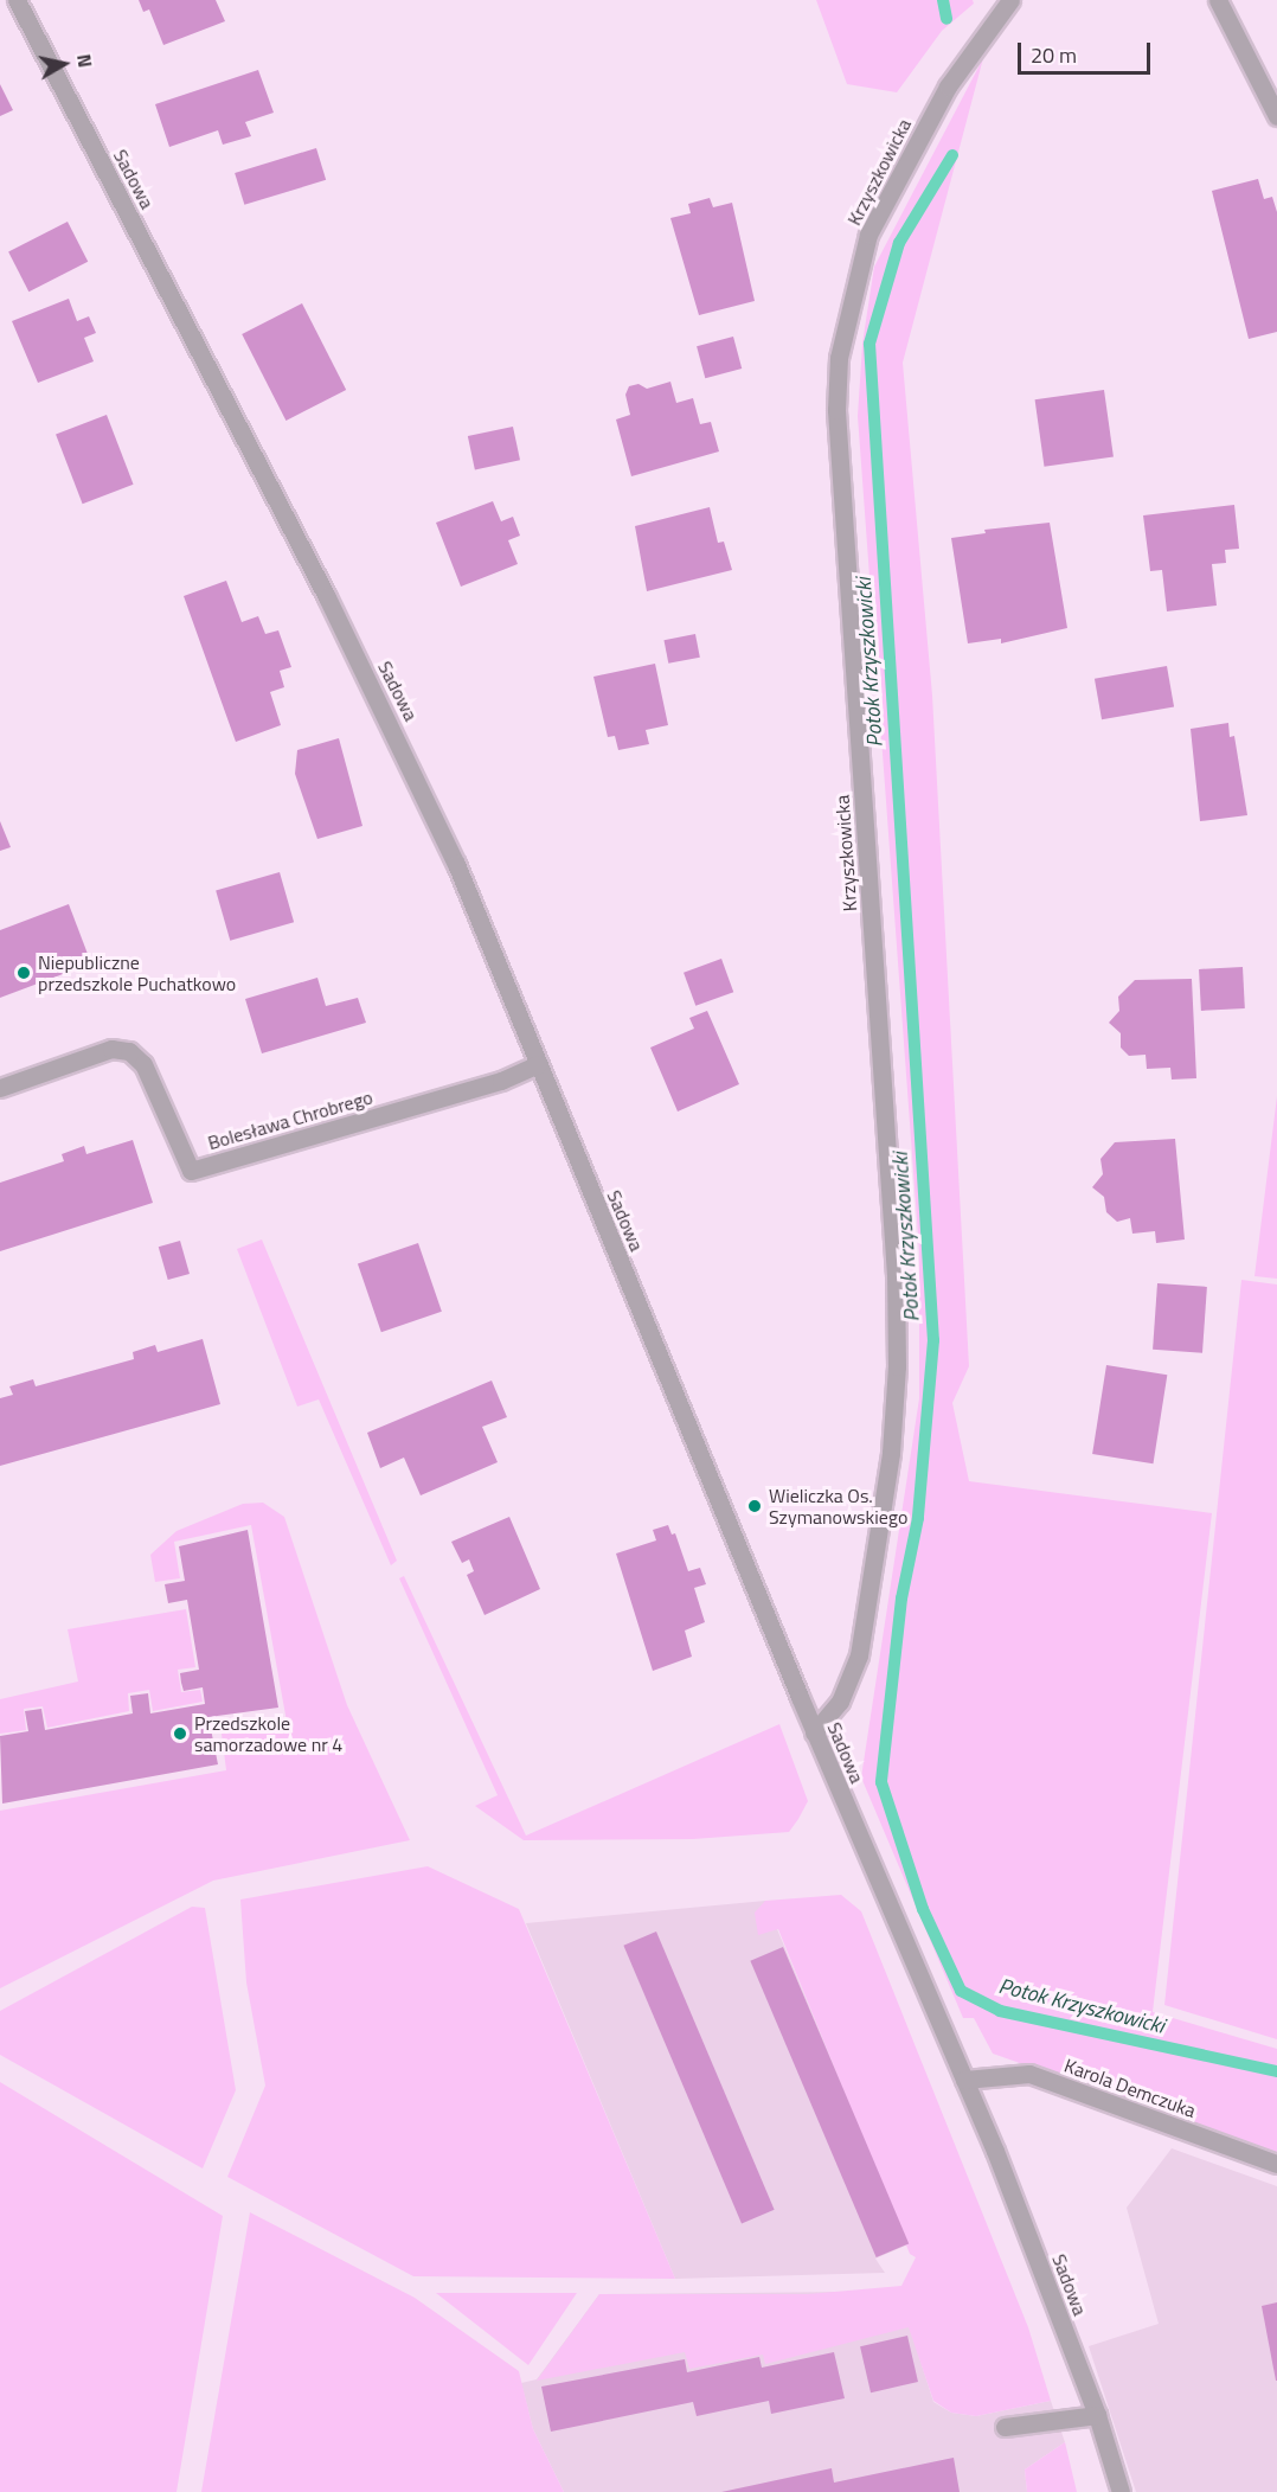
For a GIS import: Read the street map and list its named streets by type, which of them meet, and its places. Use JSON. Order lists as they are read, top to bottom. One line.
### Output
{"streets":{"street":["Krzyszkowicka","Sadowa","Bolesława Chrobrego","Karola Demczuka"]},"crossings":[["Krzyszkowicka","Sadowa"],["Sadowa","Bolesława Chrobrego"],["Sadowa","Karola Demczuka"]],"water":["Potok Krzyszkowicki"],"places":["Niepubliczne przedszkole Puchatkowo","Wieliczka Os. Szymanowskiego","Przedszkole samorzadowe nr 4"],"scale_bar":"20 m","north":"right"}
